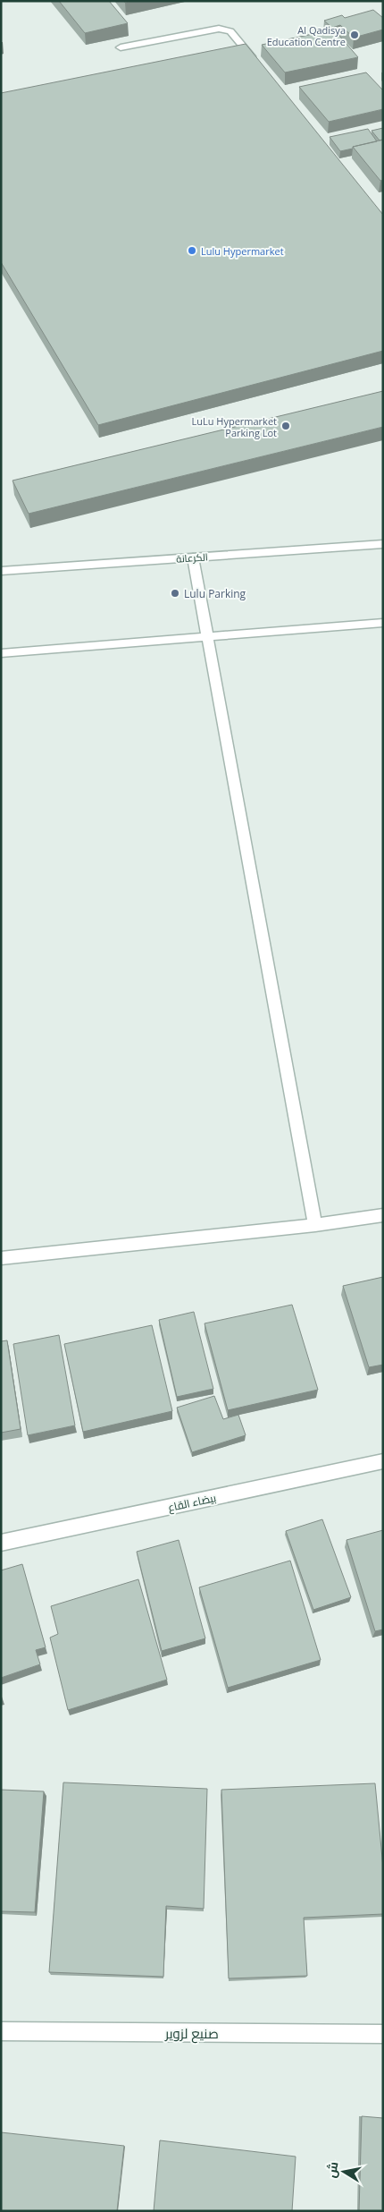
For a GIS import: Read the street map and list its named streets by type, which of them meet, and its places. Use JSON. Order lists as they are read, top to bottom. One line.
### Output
{"streets":{"street":["الكرعانة","بيضاء القاع","صنيع لزوير"]},"places":["Al Qadisya Education Centre","Lulu Hypermarket","LuLu Hypermarket Parking Lot","Lulu Parking"],"north":"left"}
